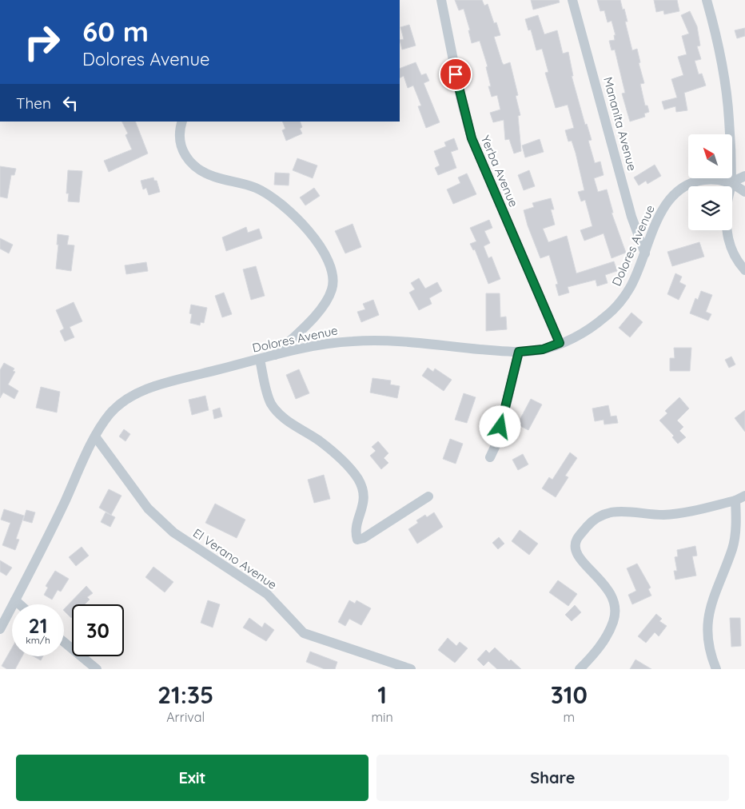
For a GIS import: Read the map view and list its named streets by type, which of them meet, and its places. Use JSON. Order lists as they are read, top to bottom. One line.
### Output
{"streets":{"street":["Mananita Avenue","Yerba Avenue","Dolores Avenue","El Verano Avenue"]},"crossings":[["Mananita Avenue","Dolores Avenue"],["Yerba Avenue","Dolores Avenue"],["Dolores Avenue","El Verano Avenue"]],"north":"top left","page":{"turn":["60 m","Dolores Avenue"],"then":"Then","speed":"21 km/h","limit":"30","eta":["21:35","Arrival","1","min","310","m"],"buttons":["Exit","Share"]}}
